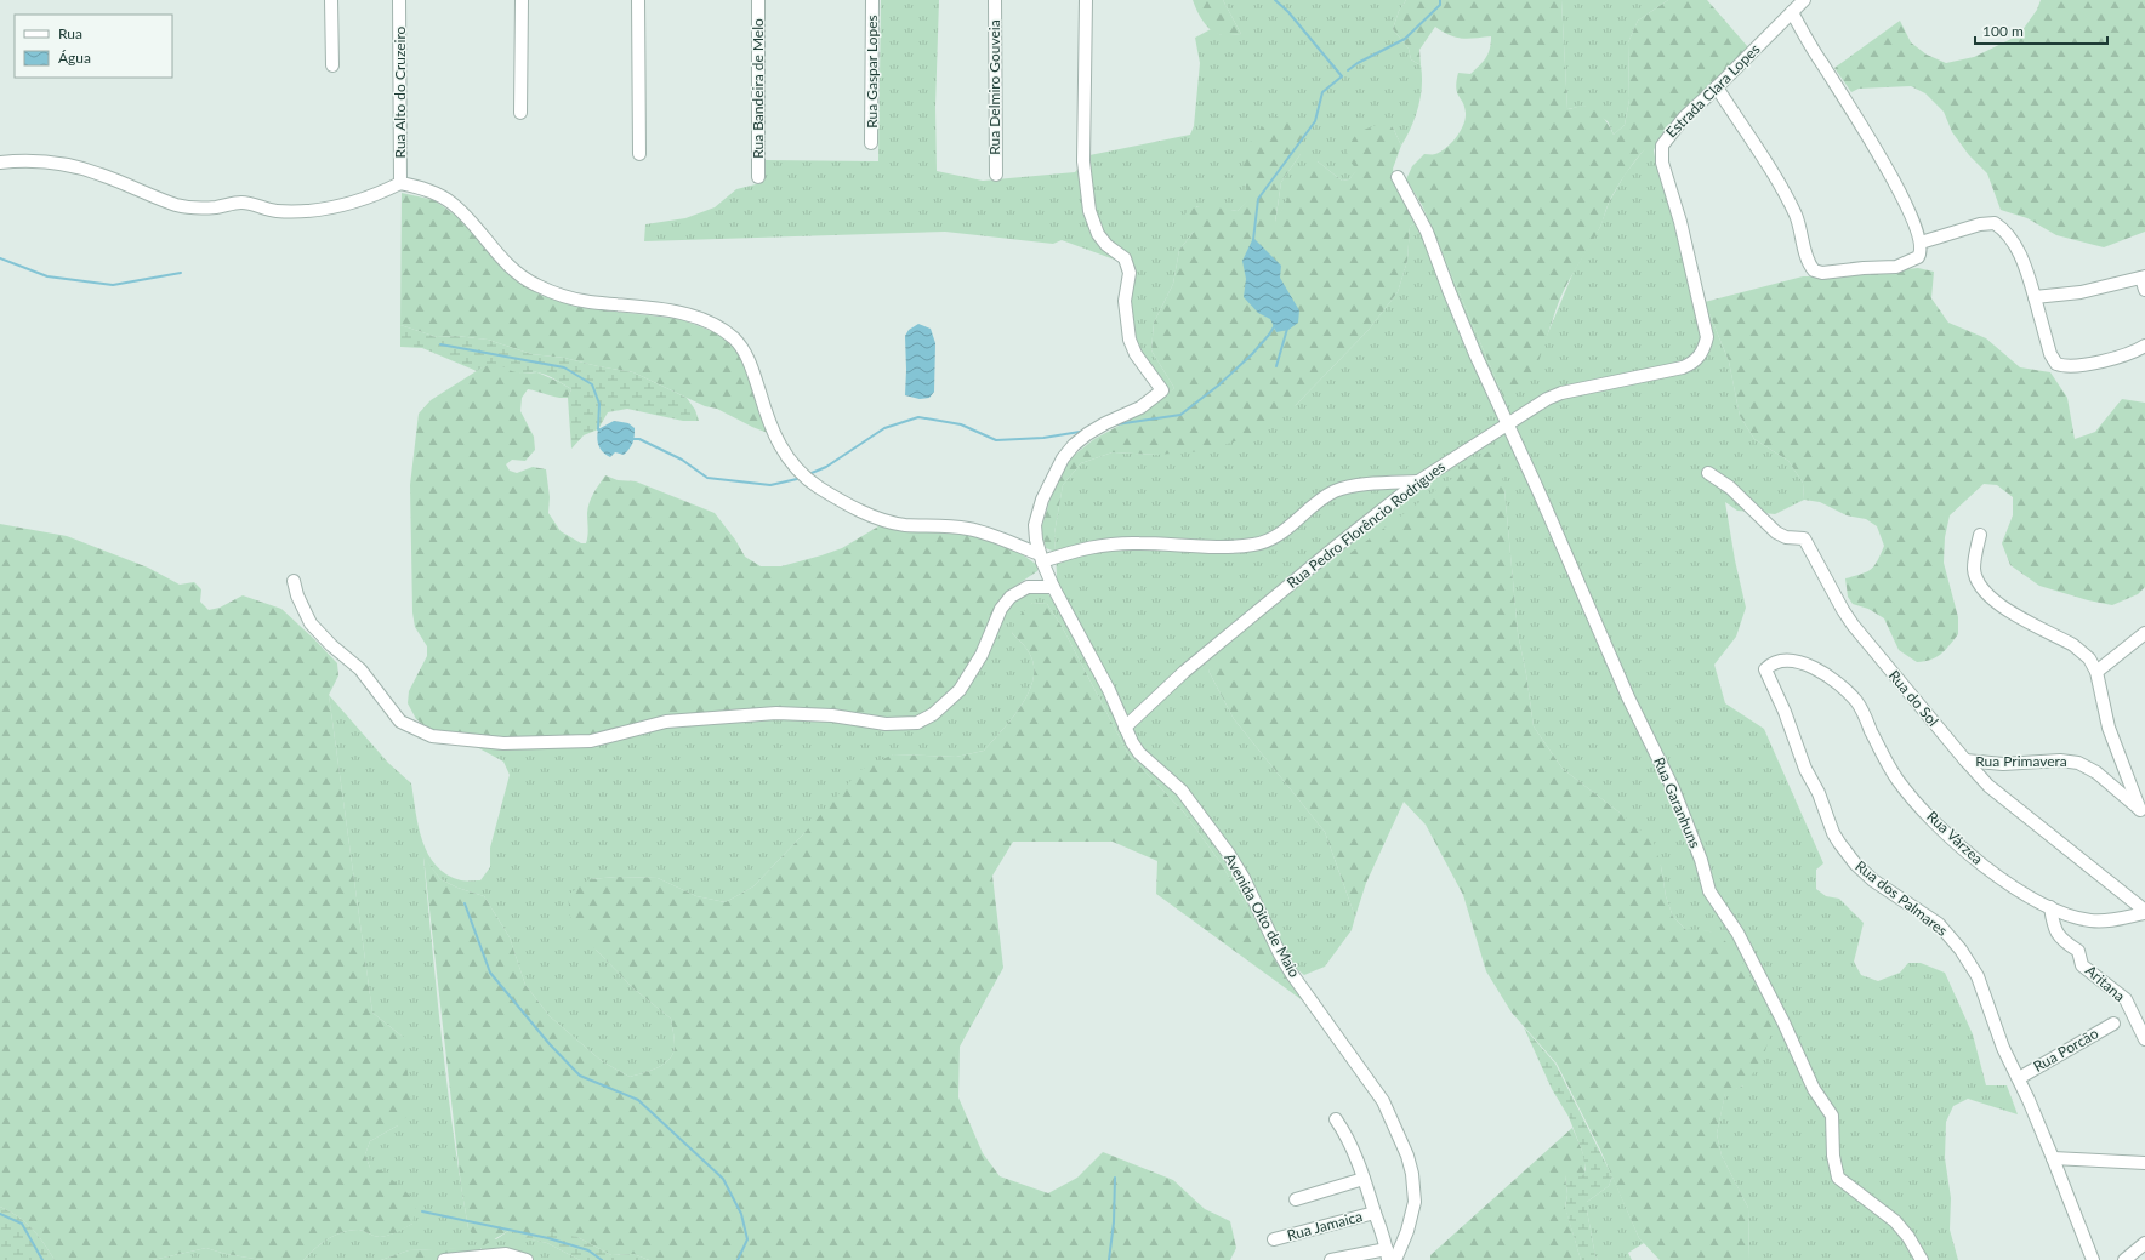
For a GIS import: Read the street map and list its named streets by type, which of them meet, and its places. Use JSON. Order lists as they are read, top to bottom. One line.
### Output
{"streets":{"street":["Rua Gaspar Lopes","Rua Delmiro Gouveia","Rua Bandeira de Melo","Estrada Clara Lopes","Rua Alto do Cruzeiro","Rua Pedro Florêncio Rodrigues","Rua do Sol","Rua Primavera","Rua Garanhuns","Rua Várzea","Rua dos Palmares","Avenida Oito de Maio","Aritana","Rua Porcão","Rua Jamaica"]},"crossings":[["Estrada Clara Lopes","Rua Pedro Florêncio Rodrigues"],["Rua Pedro Florêncio Rodrigues","Rua Garanhuns"],["Rua Pedro Florêncio Rodrigues","Avenida Oito de Maio"],["Rua do Sol","Rua Primavera"],["Rua do Sol","Rua Várzea"],["Rua Várzea","Rua dos Palmares"],["Rua Várzea","Aritana"],["Rua dos Palmares","Rua Porcão"]],"legend":["Rua","Água"],"scale_bar":"100 m"}
